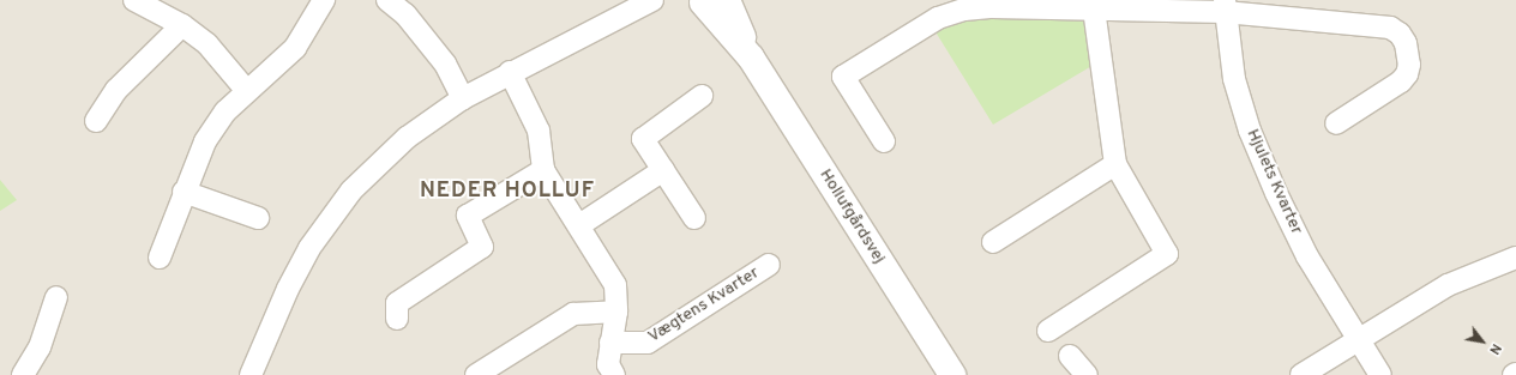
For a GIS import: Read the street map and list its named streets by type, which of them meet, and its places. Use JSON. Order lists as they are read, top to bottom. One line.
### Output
{"streets":{"street":["Hjulets Kvarter","Hollufgårdsvej","Vægtens Kvarter"]},"districts":["NEDER HOLLUF"],"north":"bottom right"}
